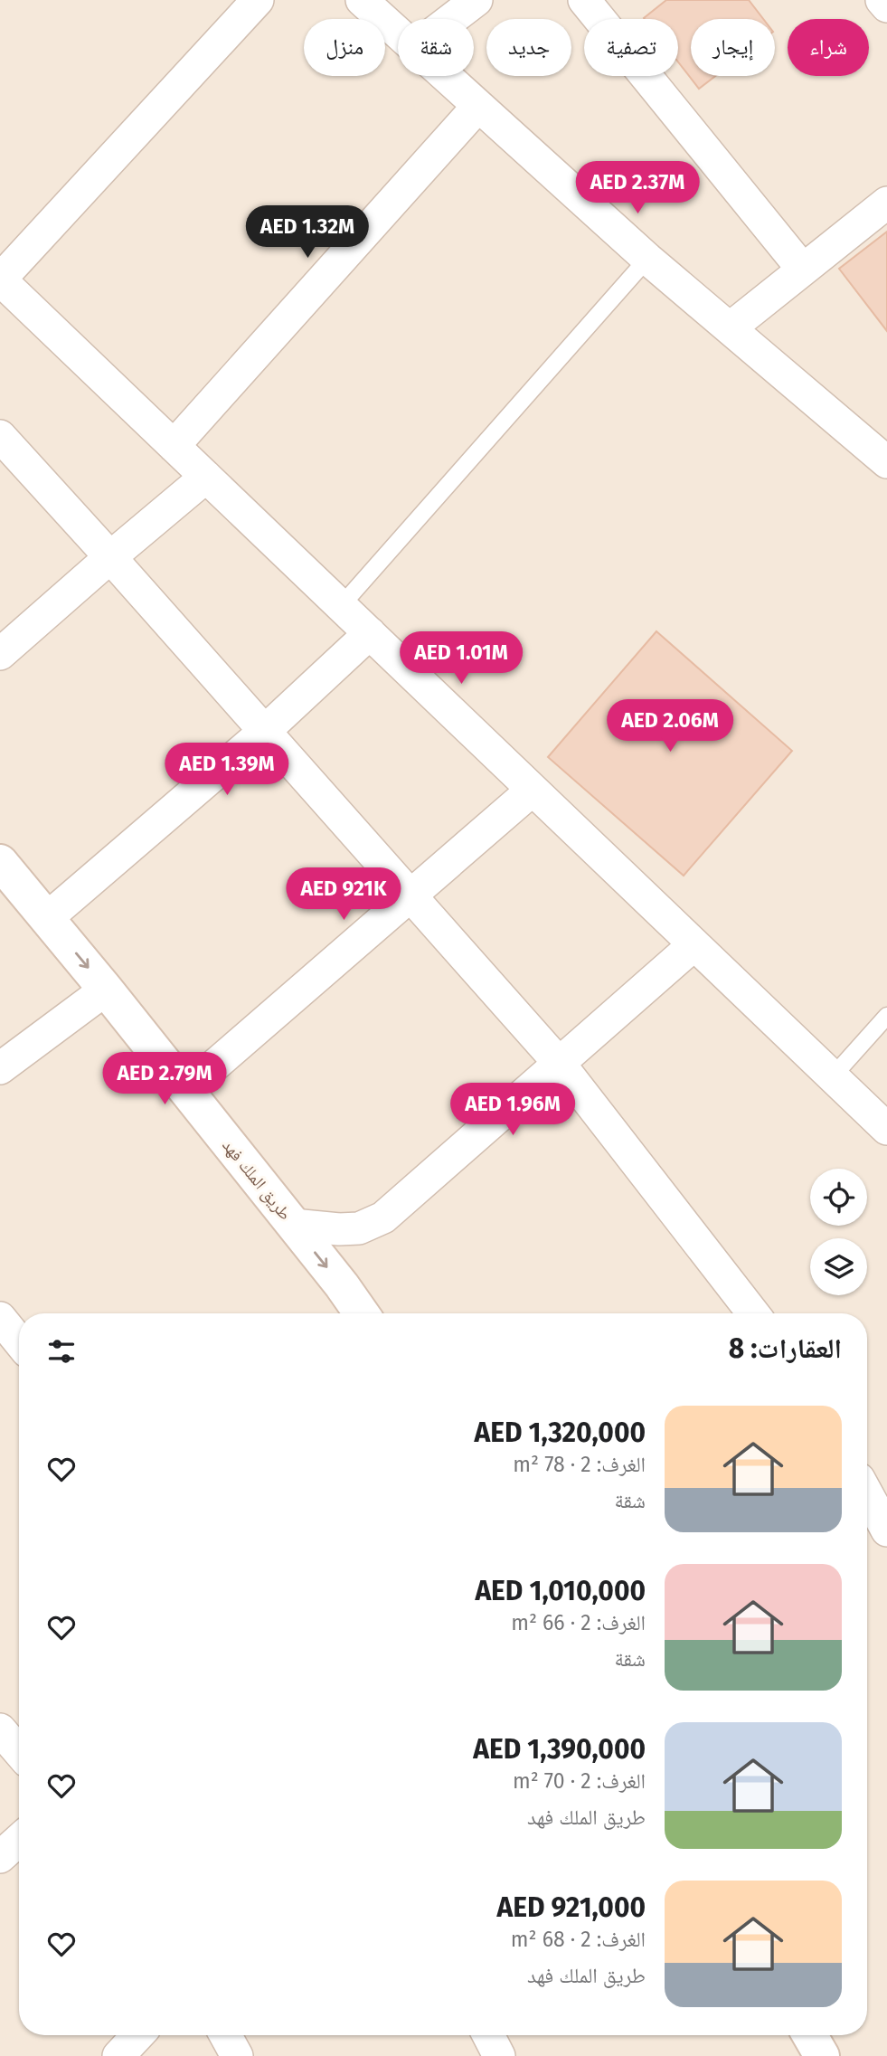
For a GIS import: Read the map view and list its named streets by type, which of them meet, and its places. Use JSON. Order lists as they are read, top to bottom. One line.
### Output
{"streets":{"street":["طريق الملك فهد"]},"page":{"chip":["شراء","إيجار","تصفية","جديد","شقة","منزل"],"price":["AED 2.37M","AED 1.32M","AED 1.01M","AED 2.06M","AED 1.39M","AED 921K","AED 2.79M","AED 1.96M"],"heading":"العقارات: 8","list":[{"name":"AED 1,320,000","note":"الغرف: 2 · 78 m² · شقة"},{"name":"AED 1,010,000","note":"الغرف: 2 · 66 m² · شقة"},{"name":"AED 1,390,000","note":"الغرف: 2 · 70 m² · طريق الملك فهد"},{"name":"AED 921,000","note":"الغرف: 2 · 68 m² · طريق الملك فهد"}]}}
